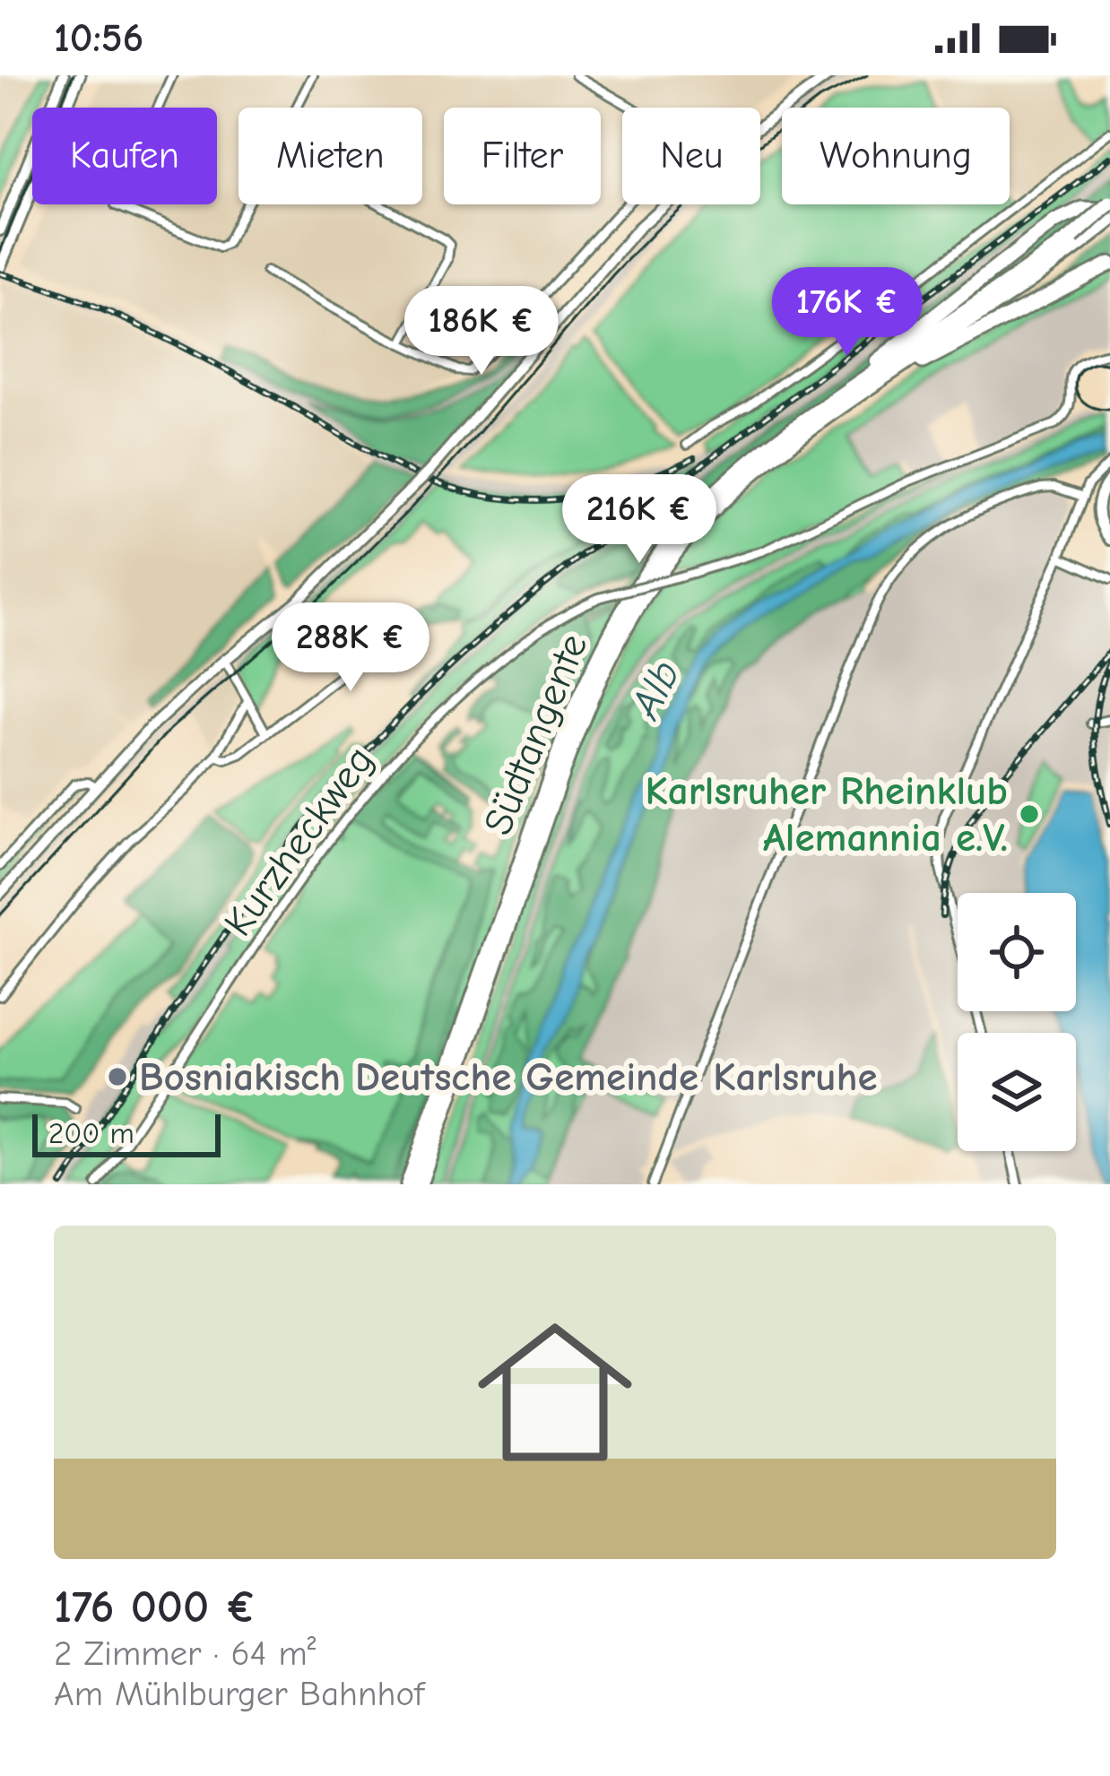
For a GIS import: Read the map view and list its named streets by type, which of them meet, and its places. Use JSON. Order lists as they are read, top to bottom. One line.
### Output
{"streets":{"highway":["Südtangente"],"street":["Kurzheckweg"]},"water":["Alb"],"places":["Karlsruher Rheinklub Alemannia e.V.","Bosniakisch Deutsche Gemeinde Karlsruhe"],"scale_bar":"200 m","page":{"status":"10:56","chip":["Kaufen","Mieten","Filter","Neu","Wohnung"],"price":["176K €","186K €","216K €","288K €"],"scale":"200 m","list":[{"name":"176 000 €","note":"2 Zimmer · 64 m² · Am Mühlburger Bahnhof"}]}}
